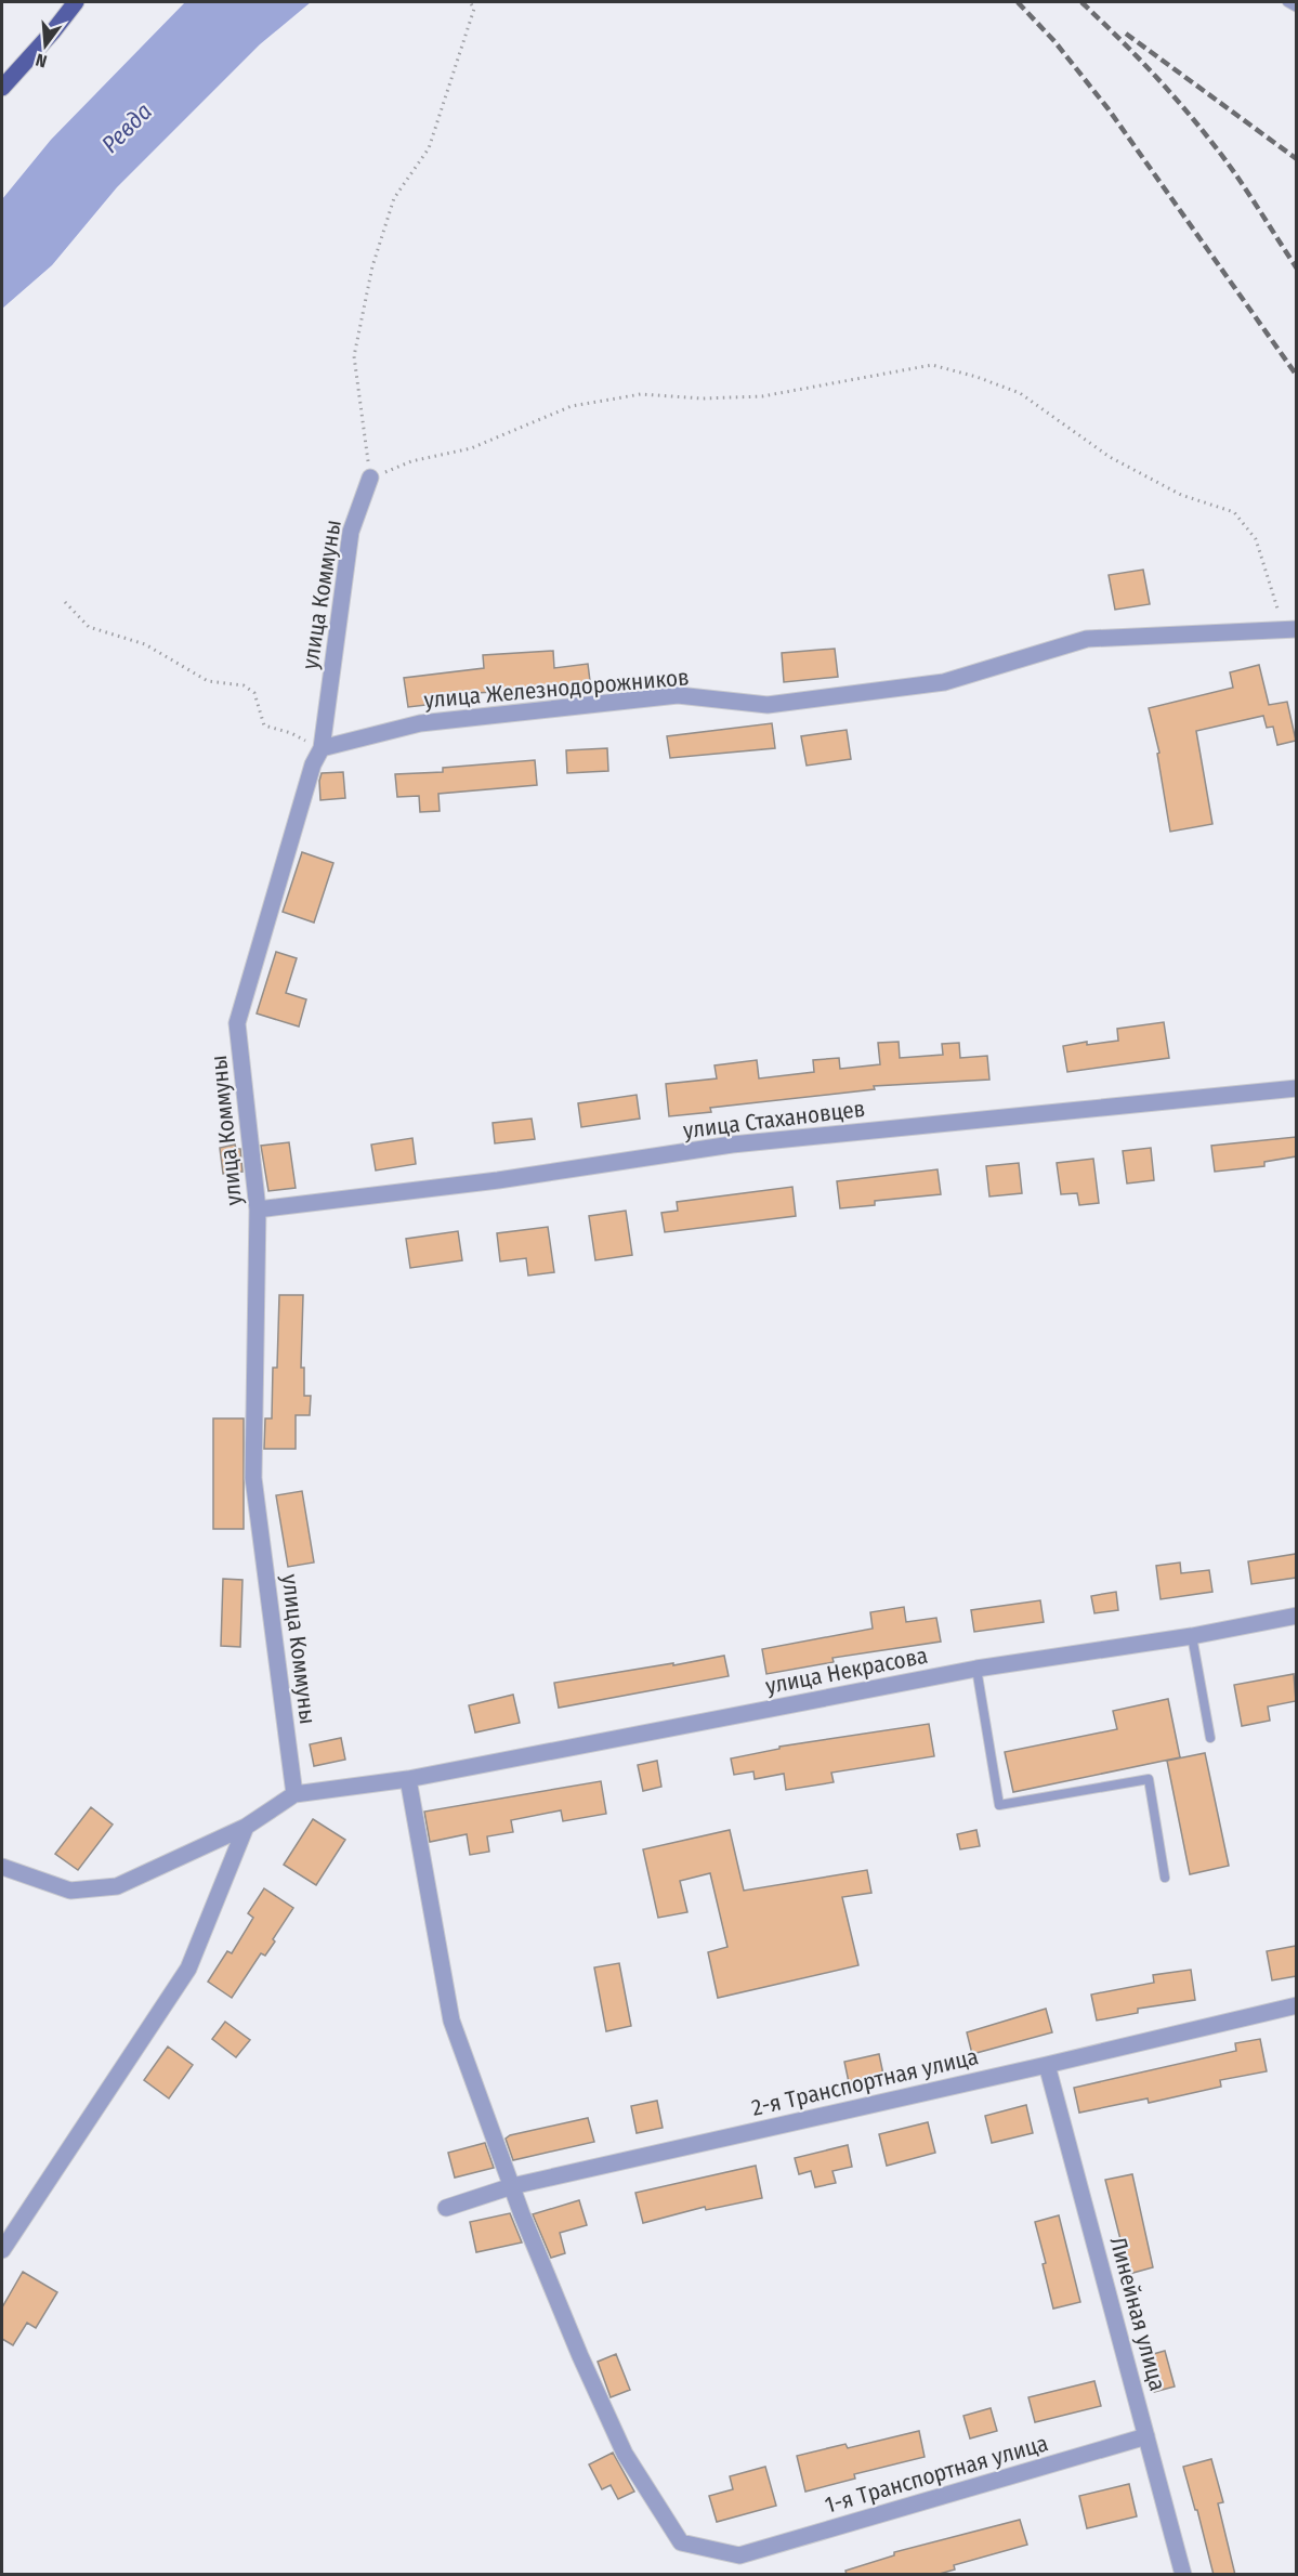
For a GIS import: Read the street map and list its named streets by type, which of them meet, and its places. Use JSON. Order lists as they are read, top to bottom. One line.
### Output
{"streets":{"street":["улица Коммуны","улица Железнодорожников","улица Стахановцев","улица Некрасова","2-я Транспортная улица","Линейная улица","1-я Транспортная улица"]},"crossings":[["улица Коммуны","улица Железнодорожников"],["улица Коммуны","улица Стахановцев"],["2-я Транспортная улица","Линейная улица"],["2-я Транспортная улица","1-я Транспортная улица"],["Линейная улица","1-я Транспортная улица"]],"water":["Ревда"],"north":"bottom"}
